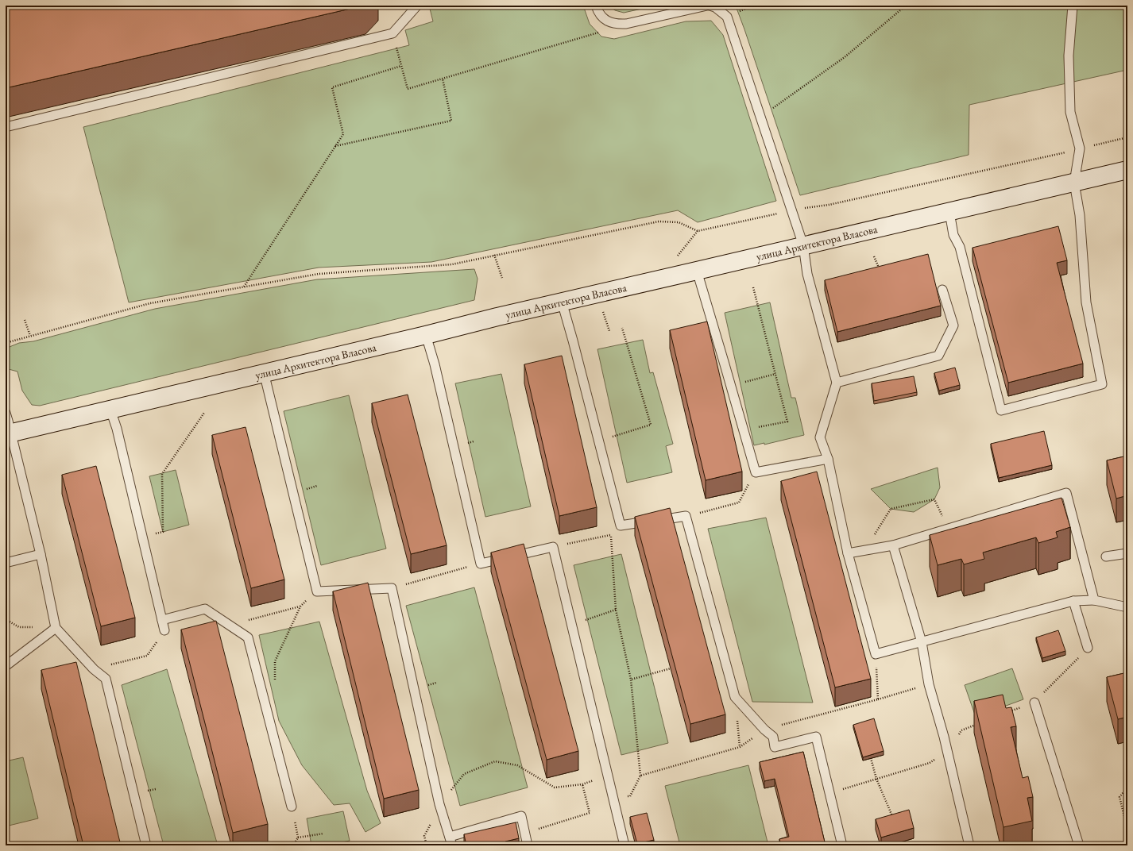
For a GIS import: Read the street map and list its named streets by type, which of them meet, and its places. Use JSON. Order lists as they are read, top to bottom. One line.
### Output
{"streets":{"street":["улица Архитектора Власова"]}}
